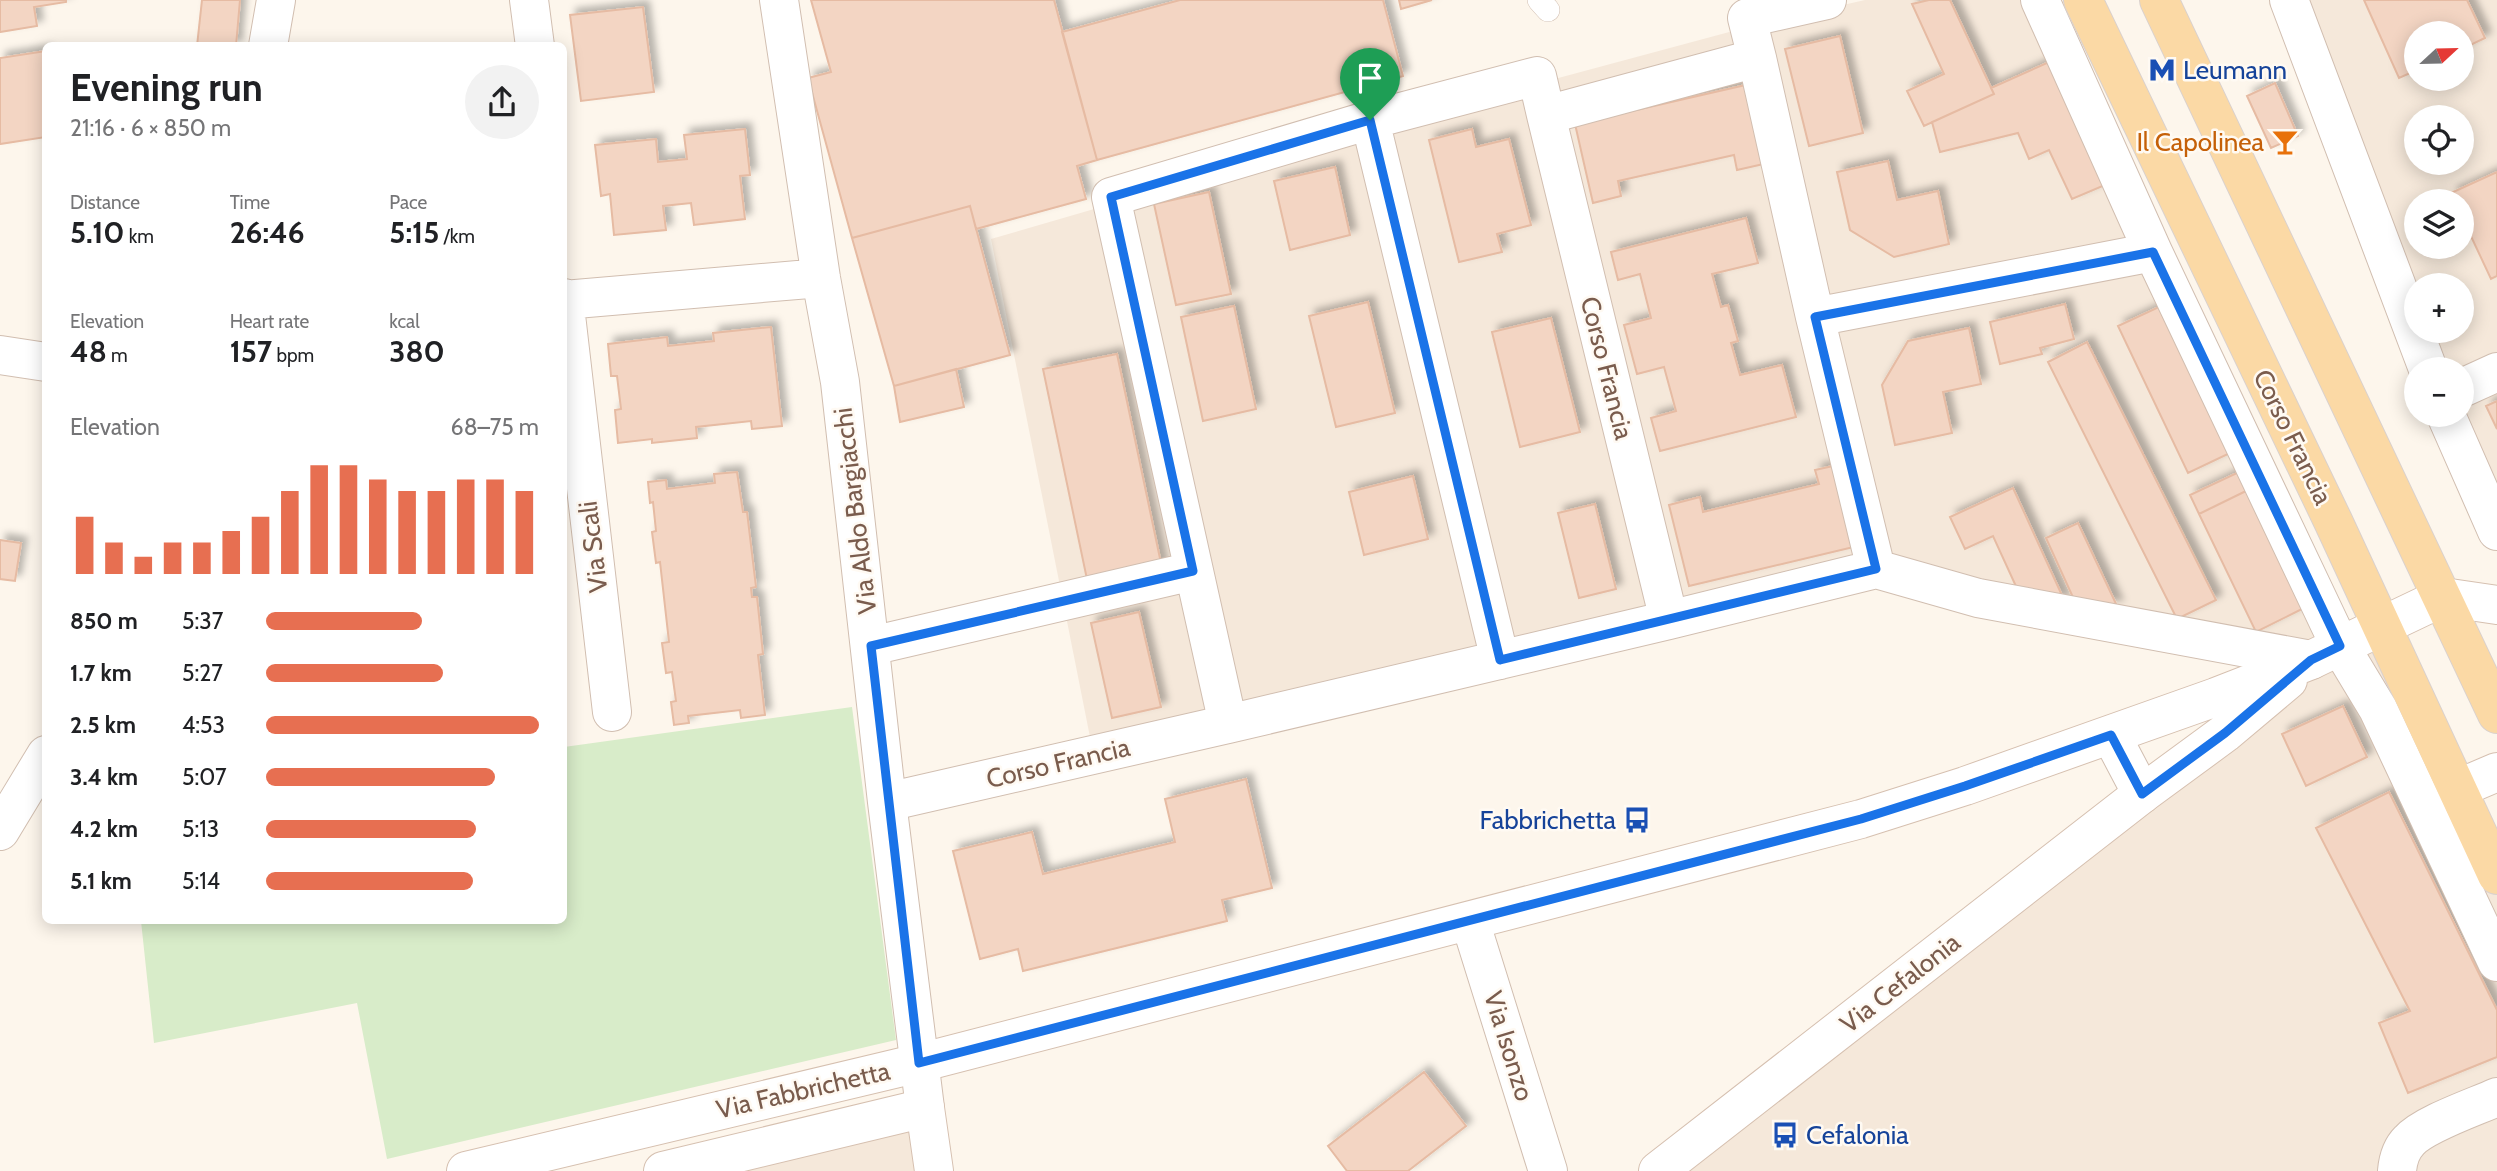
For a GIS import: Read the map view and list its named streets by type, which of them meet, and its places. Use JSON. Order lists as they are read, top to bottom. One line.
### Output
{"streets":{"main road":["Corso Francia"],"street":["Via Aldo Bargiacchi","Via Scali","Via Cefalonia","Via Isonzo","Via Fabbrichetta"]},"crossings":[["Corso Francia","Via Aldo Bargiacchi"],["Corso Francia","Via Cefalonia"],["Corso Francia","Via Fabbrichetta"],["Via Aldo Bargiacchi","Via Fabbrichetta"],["Via Cefalonia","Via Fabbrichetta"],["Via Isonzo","Via Fabbrichetta"]],"places":{"metro station":["Leumann"],"bar":["Il Capolinea"],"bus stop":["Fabbrichetta","Cefalonia"]},"north":"right","page":{"map_buttons":["+","−"],"heading":["Evening run","21:16 · 6 × 850 m"],"stats":[["Distance","5.10 km"],["Time","26:46"],["Pace","5:15 /km"],["Elevation","48 m"],["Heart rate","157 bpm"],["kcal","380"]],"chart":["Elevation","68–75 m"],"list":[{"name":"850 m","note":"5:37"},{"name":"1.7 km","note":"5:27"},{"name":"2.5 km","note":"4:53"},{"name":"3.4 km","note":"5:07"},{"name":"4.2 km","note":"5:13"},{"name":"5.1 km","note":"5:14"}]}}
